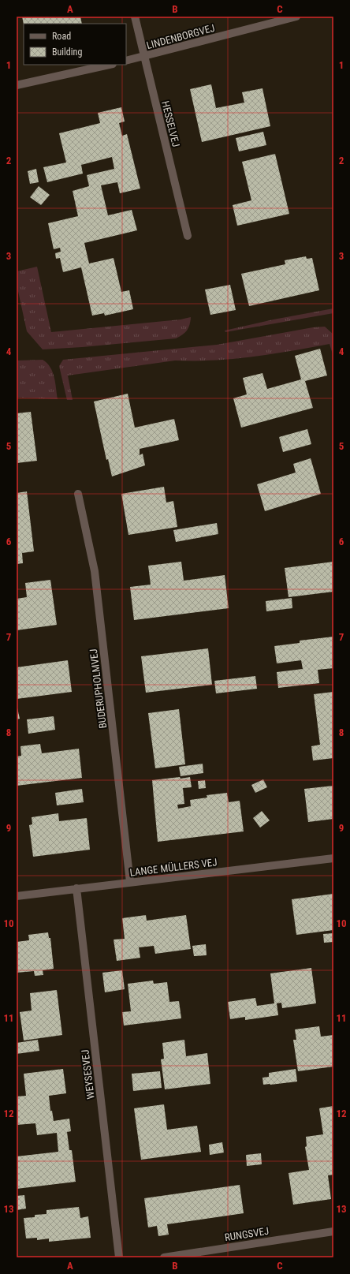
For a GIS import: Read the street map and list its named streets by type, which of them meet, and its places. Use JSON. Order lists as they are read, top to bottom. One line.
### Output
{"streets":{"street":["LINDENBORGVEJ","HESSELVEJ","BUDERUPHOLMVEJ","LANGE MÜLLERS VEJ","WEYSESVEJ","RUNGSVEJ"]},"crossings":[["LINDENBORGVEJ","HESSELVEJ"],["BUDERUPHOLMVEJ","LANGE MÜLLERS VEJ"],["LANGE MÜLLERS VEJ","WEYSESVEJ"]],"legend":["Road","Building"],"grid":{"columns":["A","B","C"],"rows":["1","2","3","4","5","6","7","8","9","10","11","12","13"]}}
